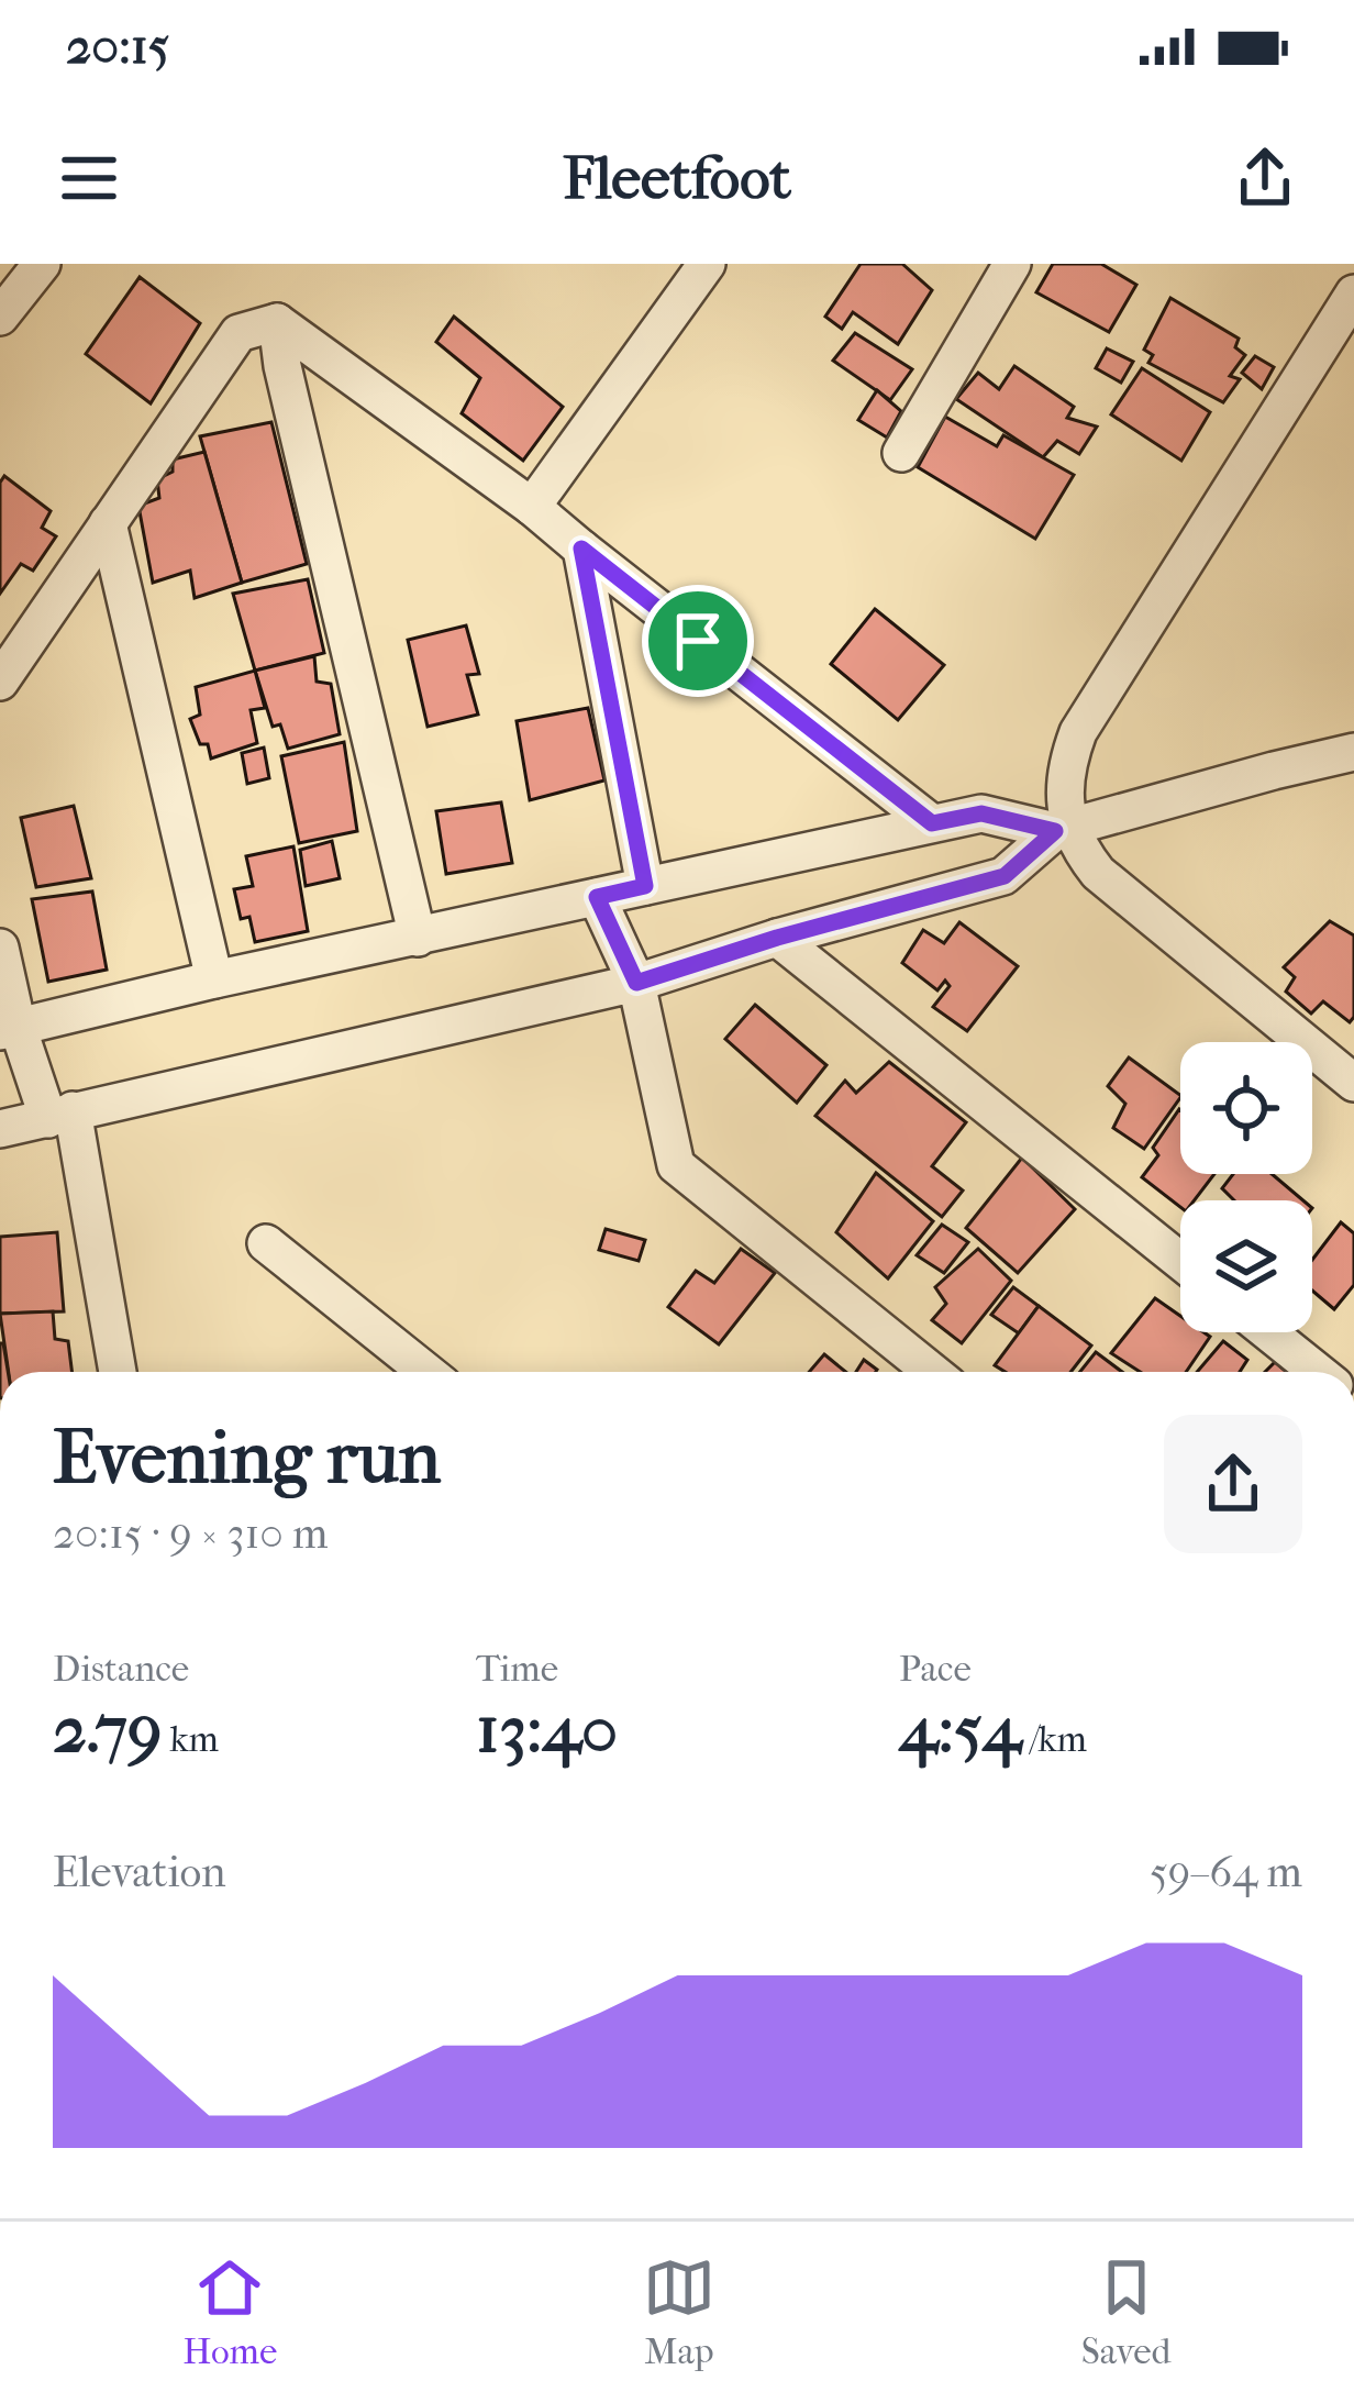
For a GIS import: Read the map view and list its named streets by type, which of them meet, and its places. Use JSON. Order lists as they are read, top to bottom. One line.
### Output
{"page":{"status":"20:15","header":"Fleetfoot","heading":["Evening run","20:15 · 9 × 310 m"],"stats":[["Distance","2.79 km"],["Time","13:40"],["Pace","4:54 /km"]],"chart":["Elevation","59–64 m"],"tabs":["Home","Map","Saved"]}}
